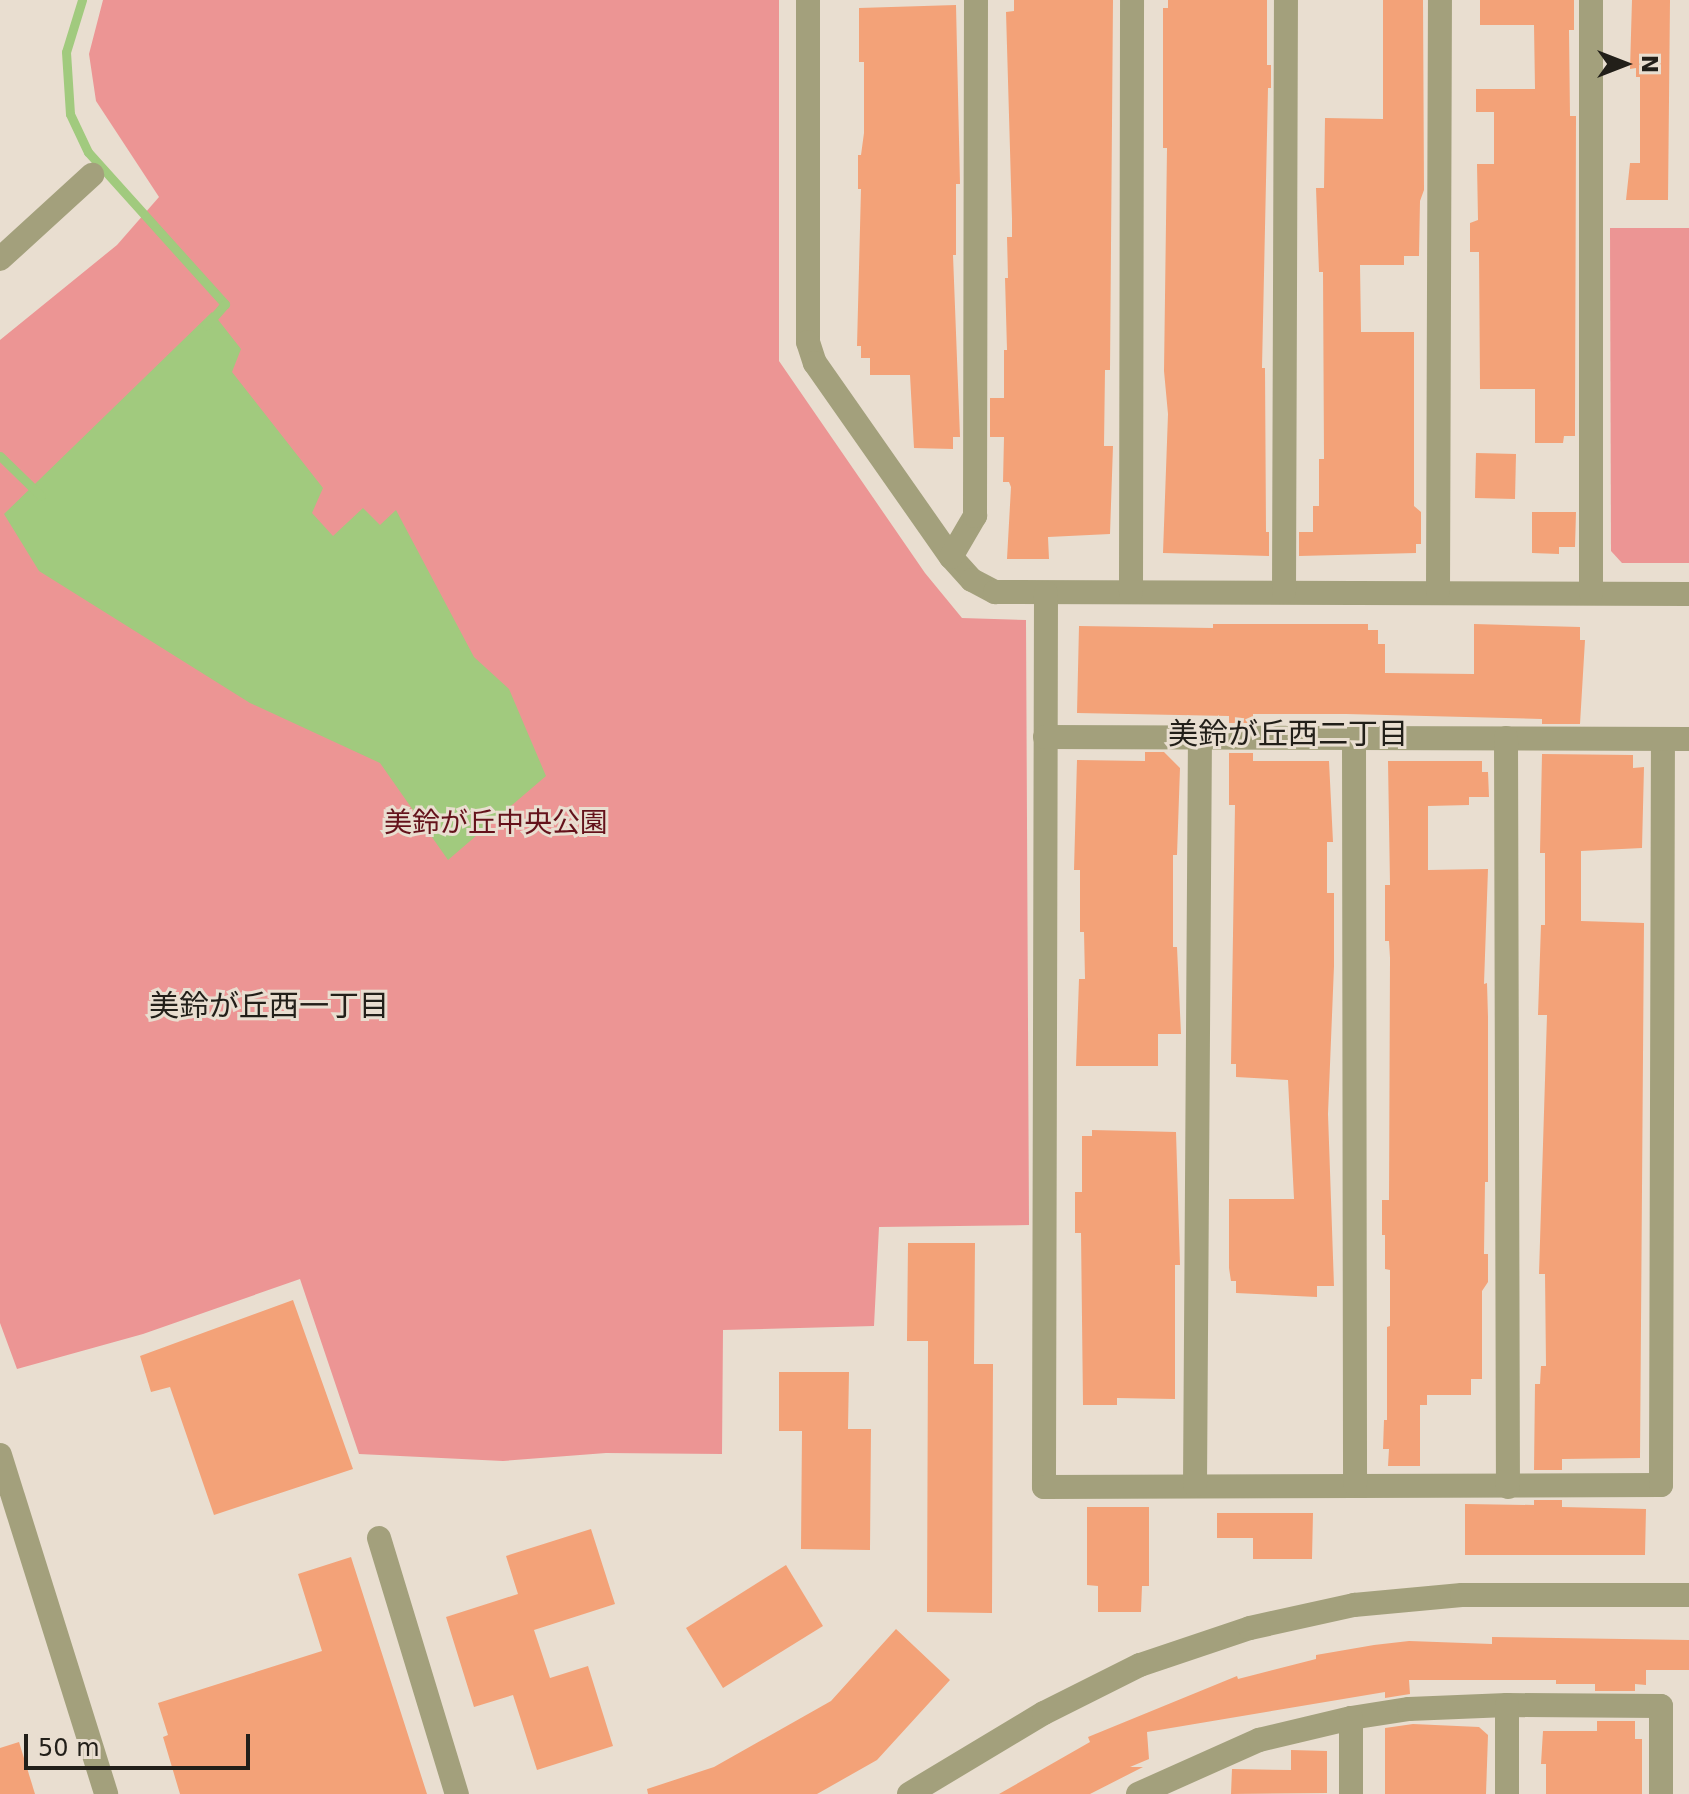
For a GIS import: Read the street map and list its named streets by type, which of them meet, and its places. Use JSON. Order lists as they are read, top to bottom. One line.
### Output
{"districts":["美鈴が丘西二丁目","美鈴が丘西一丁目"],"parks":["美鈴が丘中央公園"],"scale_bar":"50 m","north":"right"}
